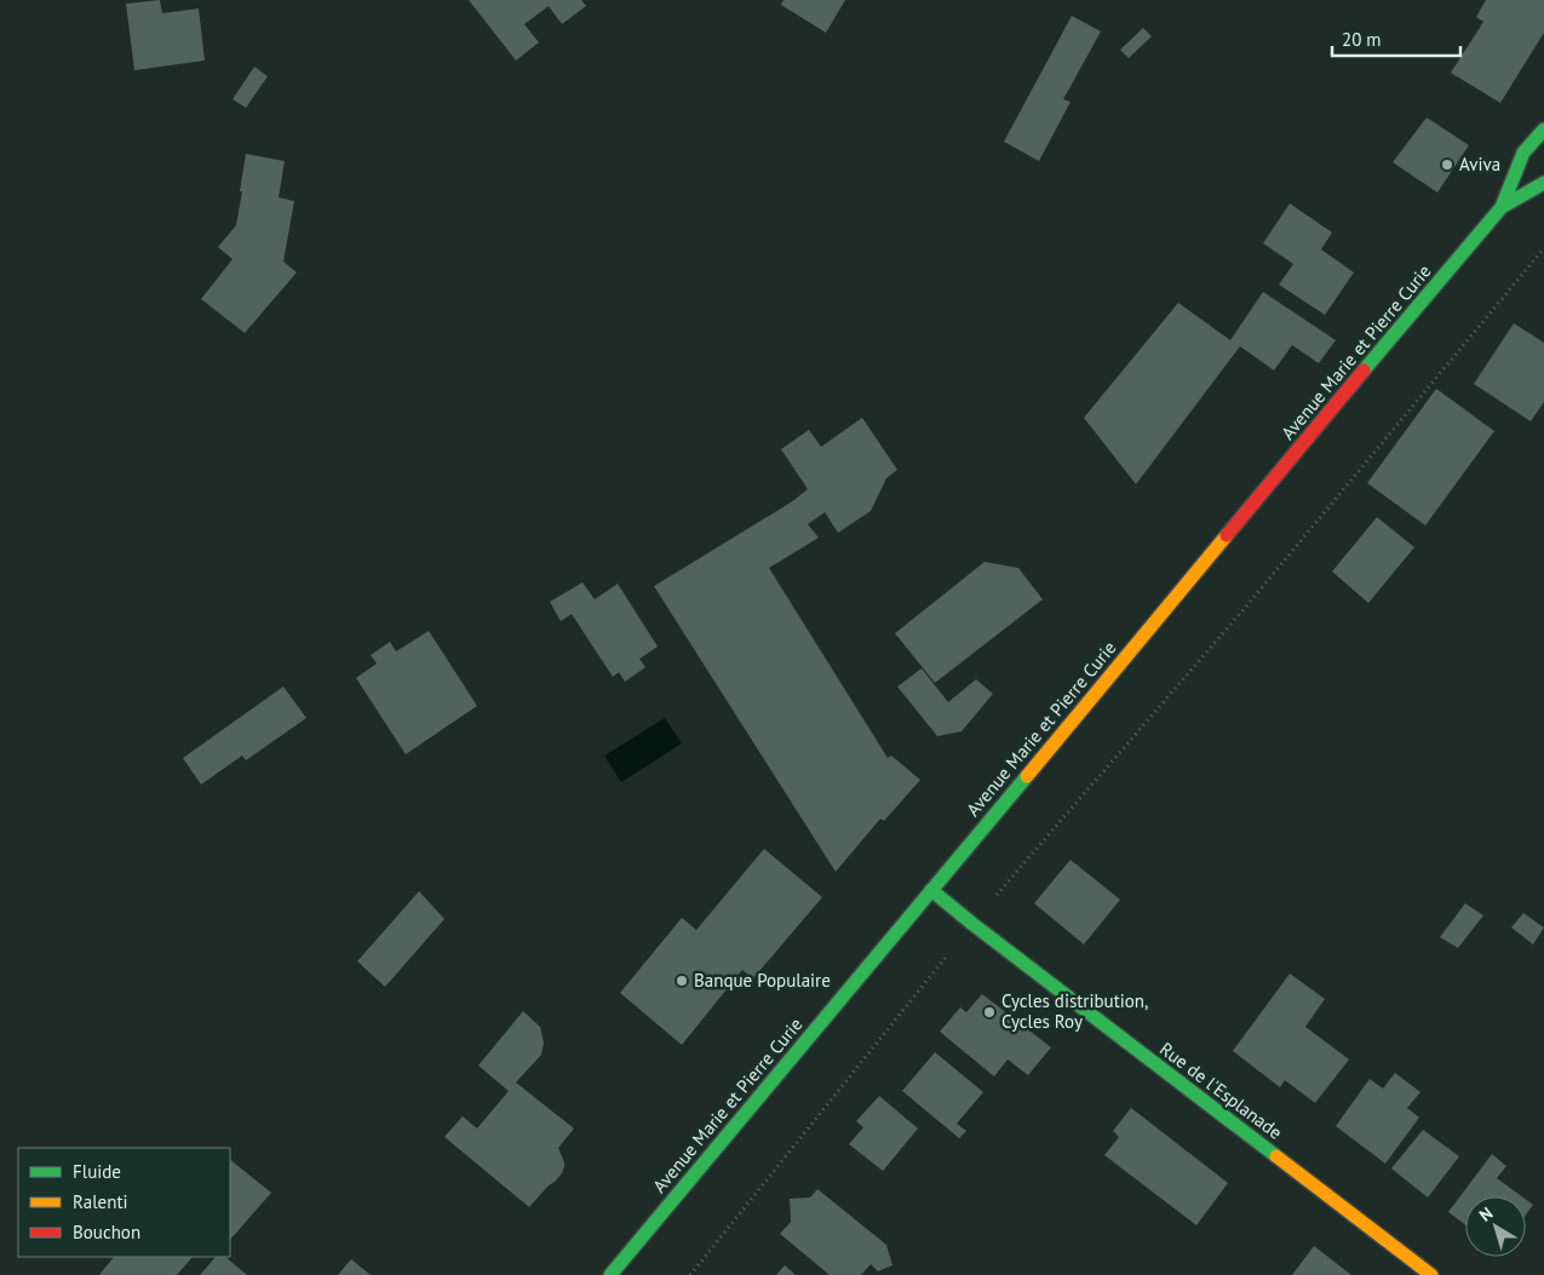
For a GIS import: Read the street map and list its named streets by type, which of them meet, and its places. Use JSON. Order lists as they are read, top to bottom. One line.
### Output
{"streets":{"main road":["Avenue Marie et Pierre Curie","Rue de l'Esplanade"]},"crossings":[["Avenue Marie et Pierre Curie","Rue de l'Esplanade"]],"places":["Aviva","Banque Populaire","Cycles distribution, Cycles Roy"],"legend":["Fluide","Ralenti","Bouchon"],"scale_bar":"20 m","north":"top left"}
